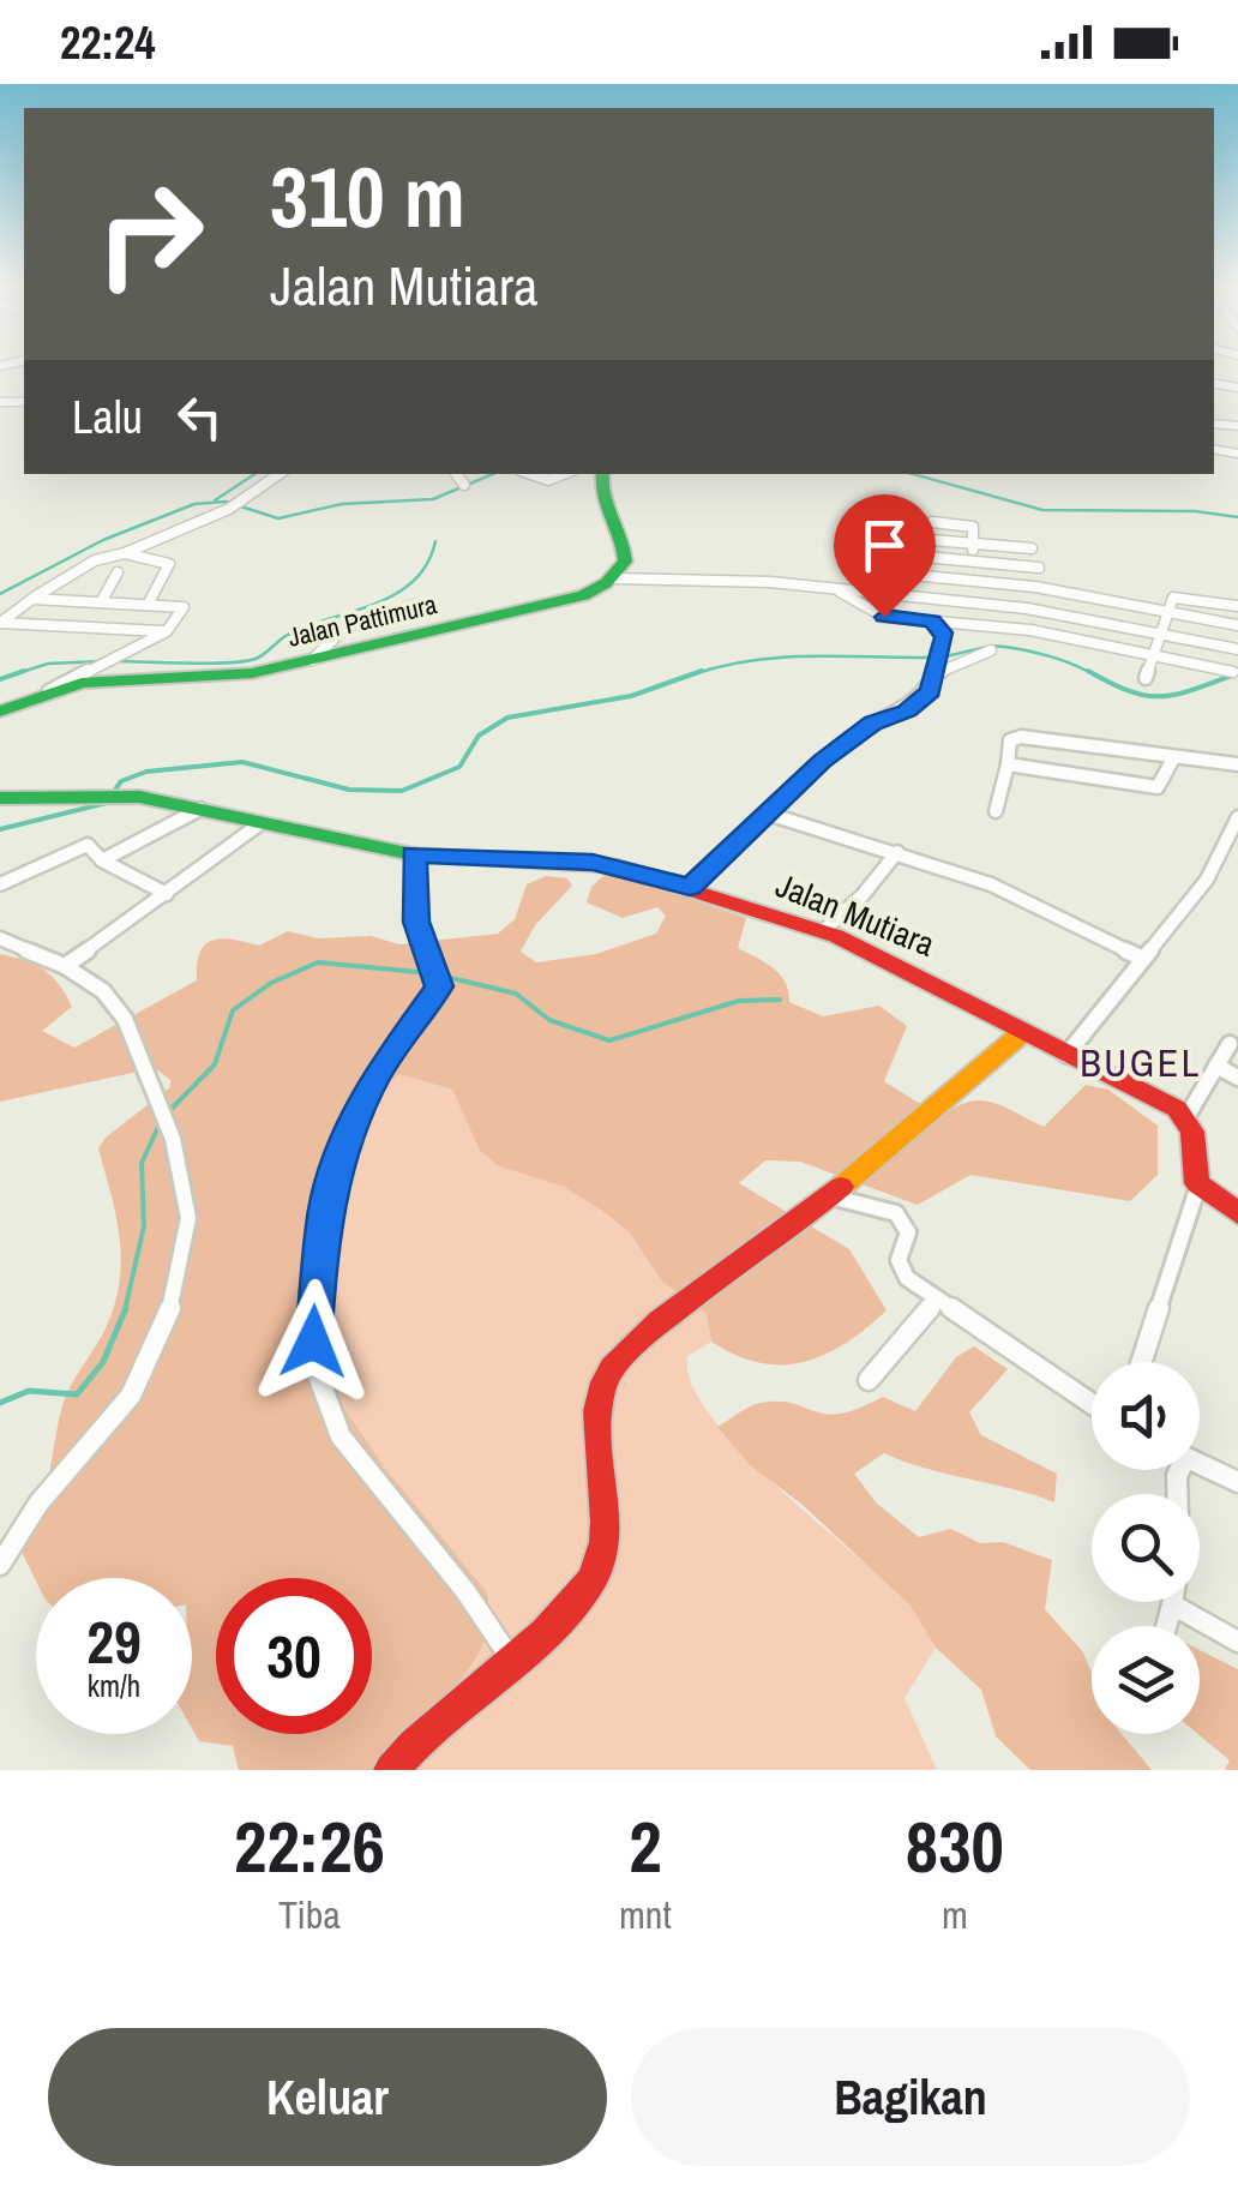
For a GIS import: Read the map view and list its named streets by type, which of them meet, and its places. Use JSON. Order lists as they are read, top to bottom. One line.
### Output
{"streets":{"street":["Jalan Pattimura","Jalan Mutiara"]},"districts":["BUGEL"],"page":{"status":"22:24","turn":["310 m","Jalan Mutiara"],"then":"Lalu","speed":"29 km/h","limit":"30","eta":["22:26","Tiba","2","mnt","830","m"],"buttons":["Keluar","Bagikan"]}}
